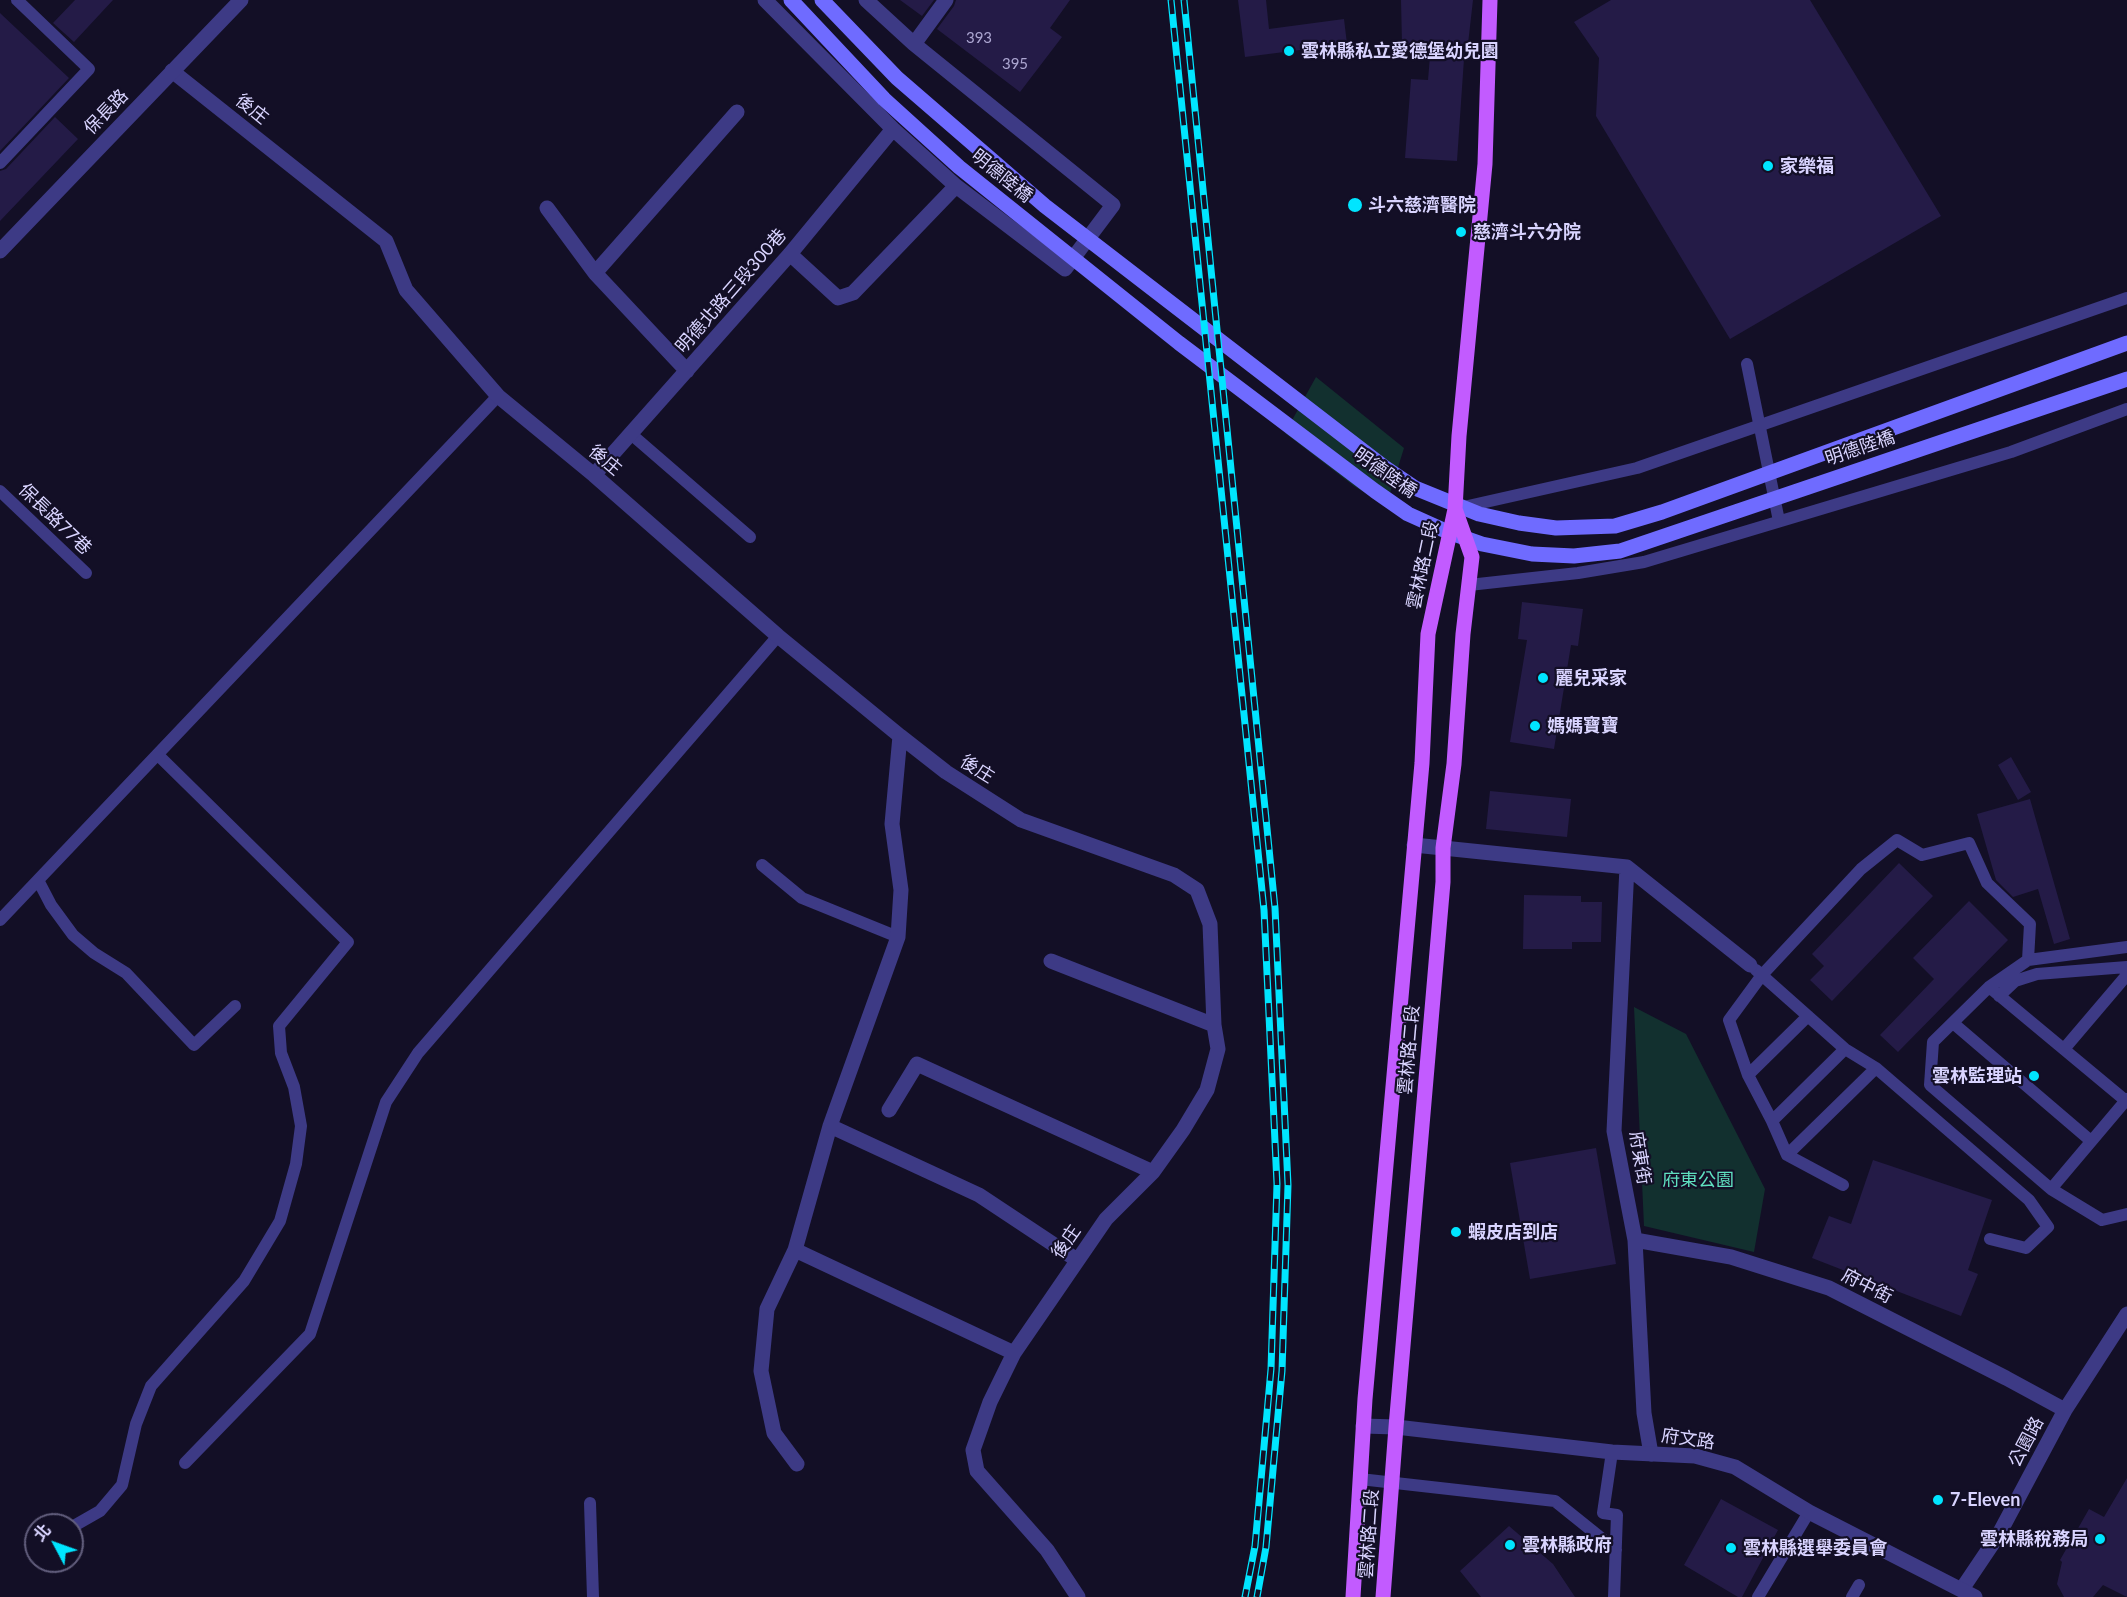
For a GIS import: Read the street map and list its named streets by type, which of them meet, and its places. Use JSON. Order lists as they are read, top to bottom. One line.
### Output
{"streets":{"main road":["明德陸橋","雲林路二段"],"street":["後庄","保長路","明德北路三段300巷","府東街","府中街","府文路","公園路"],"lane":["保長路77巷"]},"crossings":[["後庄","保長路"],["後庄","明德北路三段300巷"],["雲林路二段","府文路"],["府東街","府中街"],["府東街","府文路"],["府中街","公園路"],["府文路","公園路"]],"parks":["府東公園"],"places":["雲林縣私立愛德堡幼兒園","家樂福","斗六慈濟醫院","慈濟斗六分院","麗兒采家","媽媽寶寶","雲林監理站","蝦皮店到店","7-Eleven","雲林縣稅務局","雲林縣政府","雲林縣選舉委員會"],"house_numbers":["393","395"],"north":"top left"}
